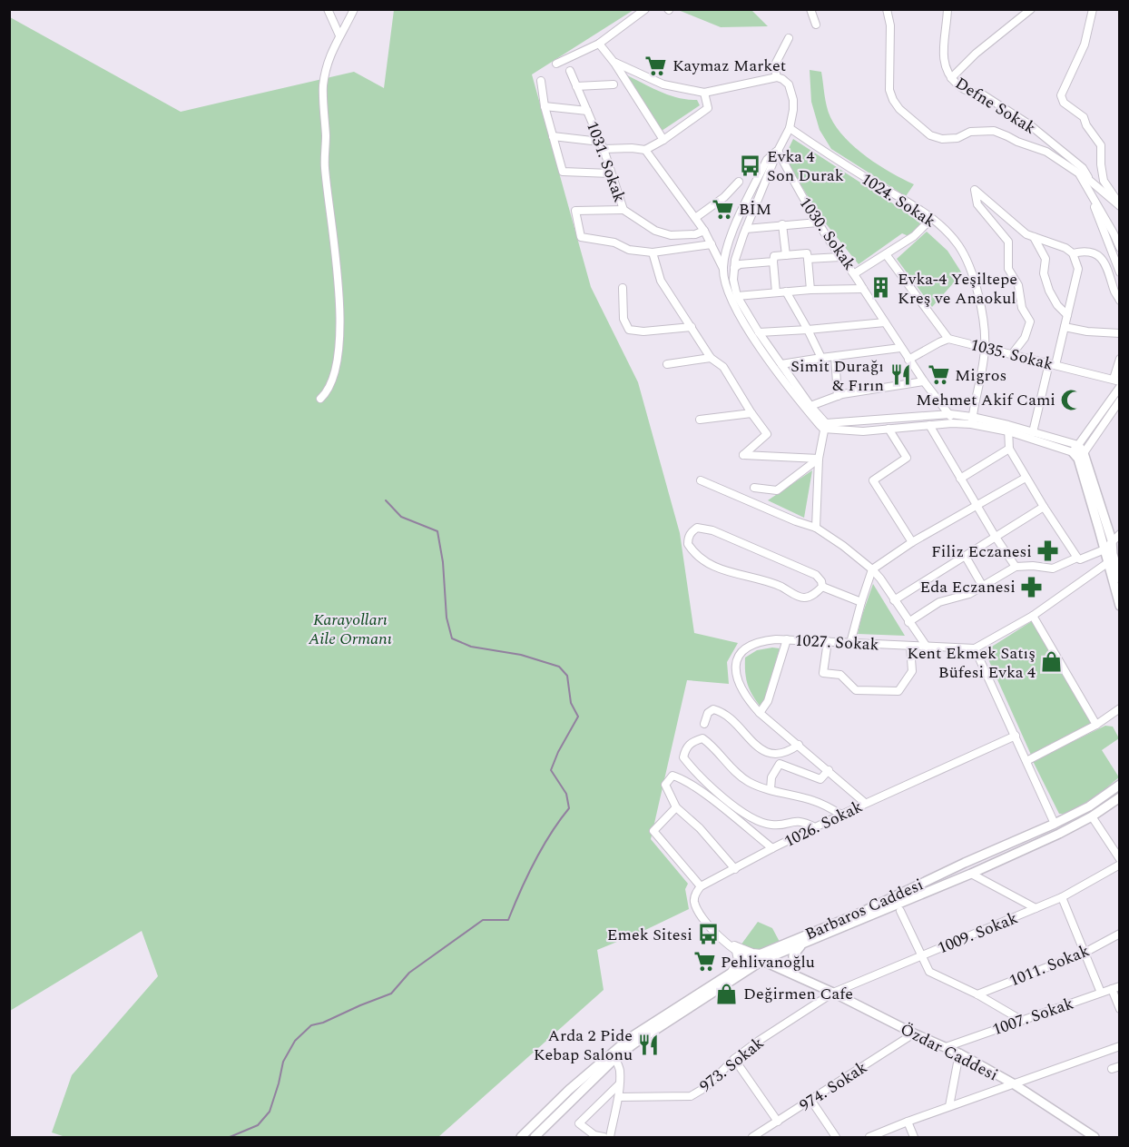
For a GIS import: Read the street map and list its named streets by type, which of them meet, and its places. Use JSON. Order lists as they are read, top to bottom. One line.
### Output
{"streets":{"main road":["Barbaros Caddesi","Özdar Caddesi"],"street":["Defne Sokak","1031. Sokak","1024. Sokak","1030. Sokak","1035. Sokak","1027. Sokak","1026. Sokak","1009. Sokak","1011. Sokak","1007. Sokak","973. Sokak","974. Sokak"]},"crossings":[["1024. Sokak","1035. Sokak"],["1030. Sokak","1035. Sokak"],["1027. Sokak","1026. Sokak"],["Barbaros Caddesi","Özdar Caddesi"],["1009. Sokak","Özdar Caddesi"],["1009. Sokak","973. Sokak"],["1007. Sokak","Özdar Caddesi"],["Özdar Caddesi","973. Sokak"],["Özdar Caddesi","974. Sokak"]],"parks":["Karayolları Aile Ormanı"],"places":{"supermarket":["Kaymaz Market","BİM","Migros","Pehlivanoğlu"],"bus stop":["Evka 4 Son Durak","Emek Sitesi"],"building":["Evka-4 Yeşiltepe Kreş ve Anaokul"],"restaurant":["Simit Durağı & Fırın","Arda 2 Pide Kebap Salonu"],"mosque":["Mehmet Akif Cami"],"pharmacy":["Filiz Eczanesi","Eda Eczanesi"],"shop":["Kent Ekmek Satış Büfesi Evka 4","Değirmen Cafe"]}}
